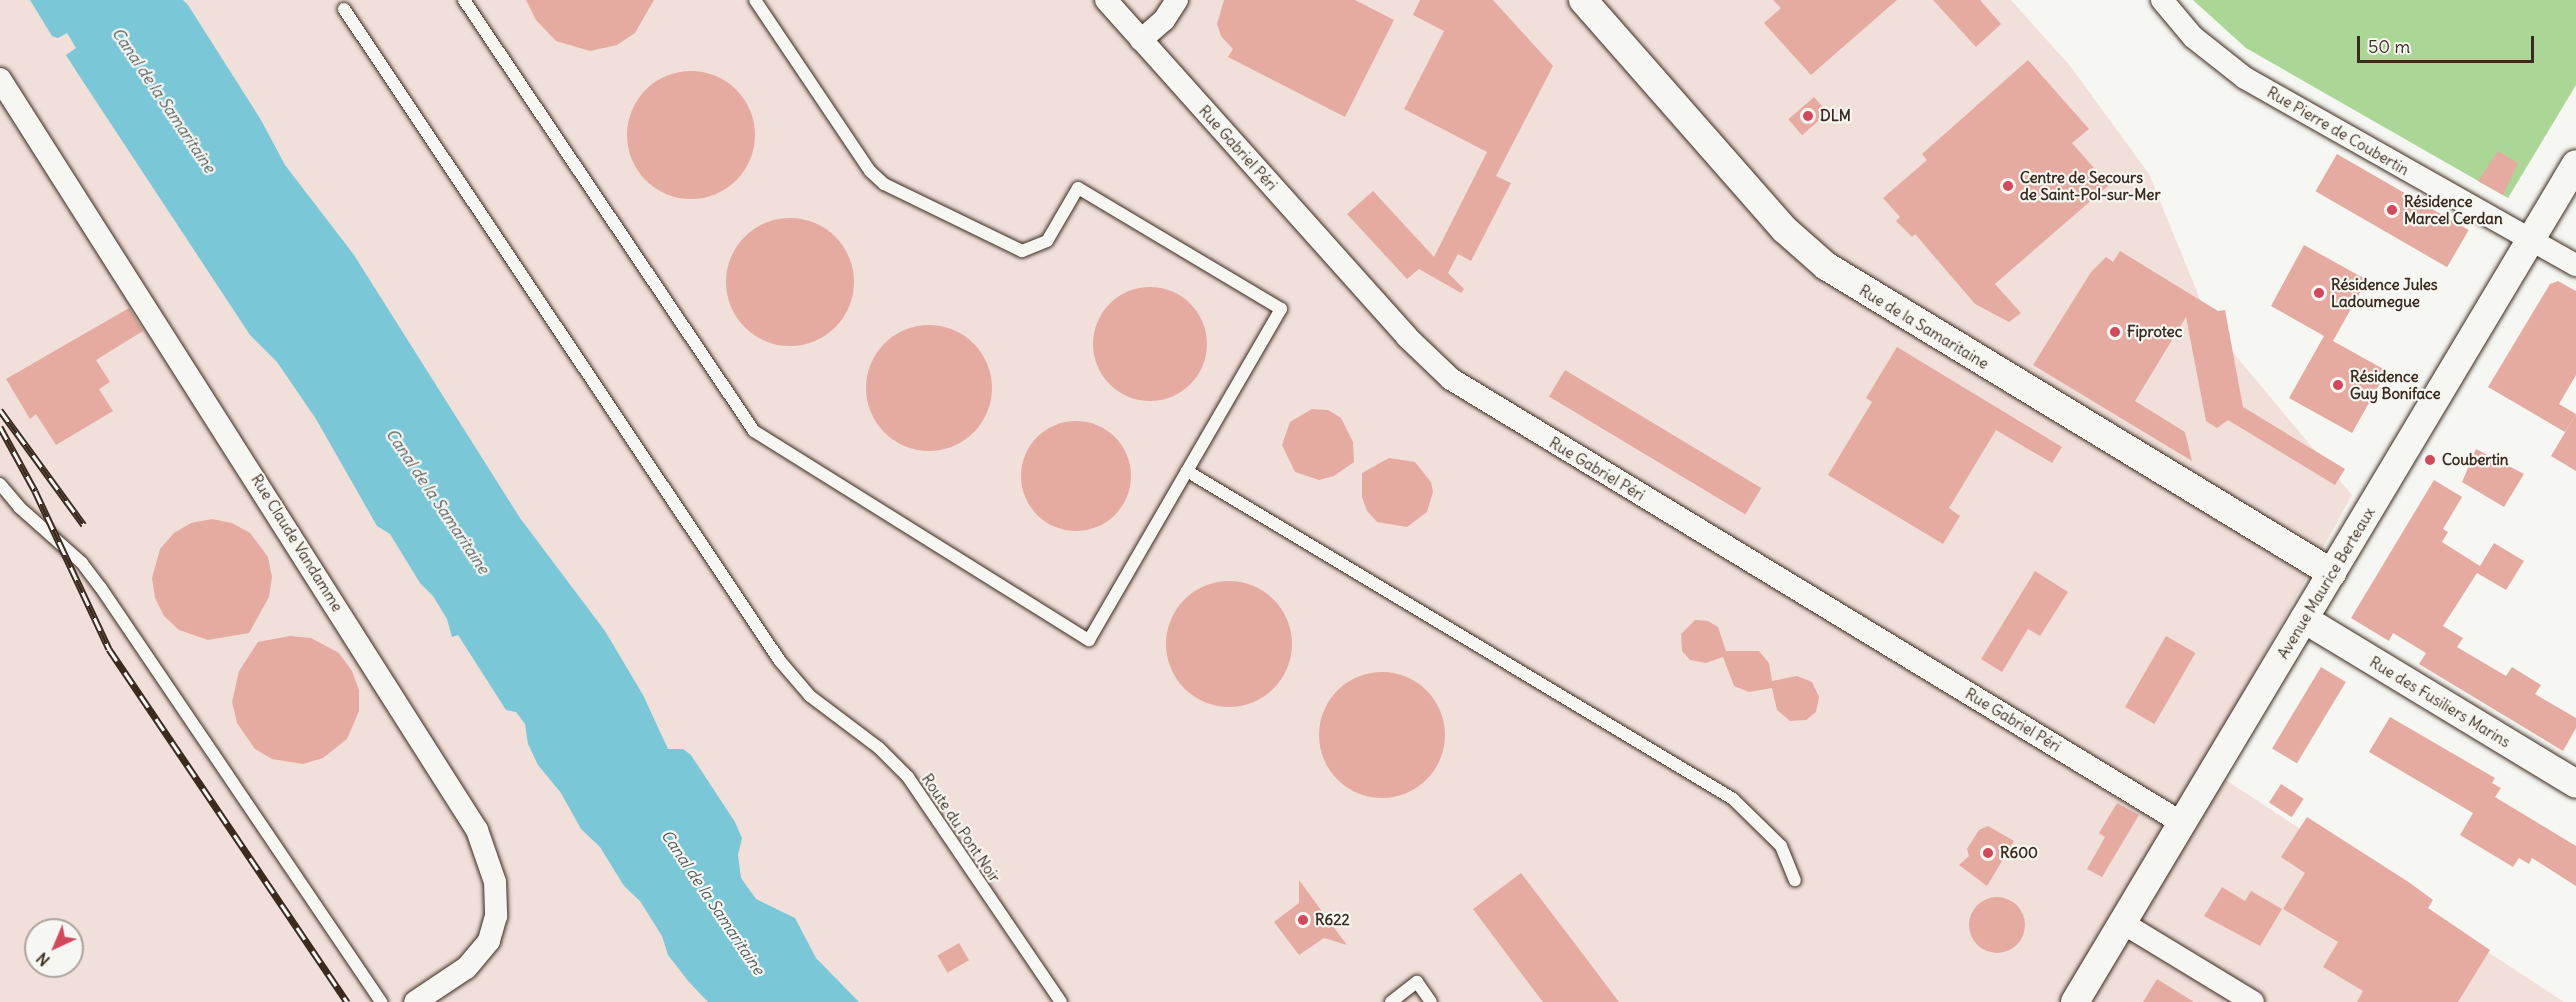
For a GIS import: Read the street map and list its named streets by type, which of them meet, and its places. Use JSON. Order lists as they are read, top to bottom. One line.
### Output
{"streets":{"street":["Rue Pierre de Coubertin","Rue Gabriel Péri","Rue de la Samaritaine","Rue Claude Vandamme","Avenue Maurice Berteaux","Rue des Fusiliers Marins"],"lane":["Route du Pont Noir"]},"crossings":[["Rue Pierre de Coubertin","Avenue Maurice Berteaux"],["Rue Gabriel Péri","Avenue Maurice Berteaux"],["Rue de la Samaritaine","Avenue Maurice Berteaux"],["Avenue Maurice Berteaux","Rue des Fusiliers Marins"]],"water":["Canal de la Samaritaine"],"places":["DLM","Centre de Secours de Saint-Pol-sur-Mer","Résidence Marcel Cerdan","Résidence Jules Ladoumegue","Fiprotec","Résidence Guy Boniface","Coubertin","R600","R622"],"scale_bar":"50 m","north":"bottom left"}
